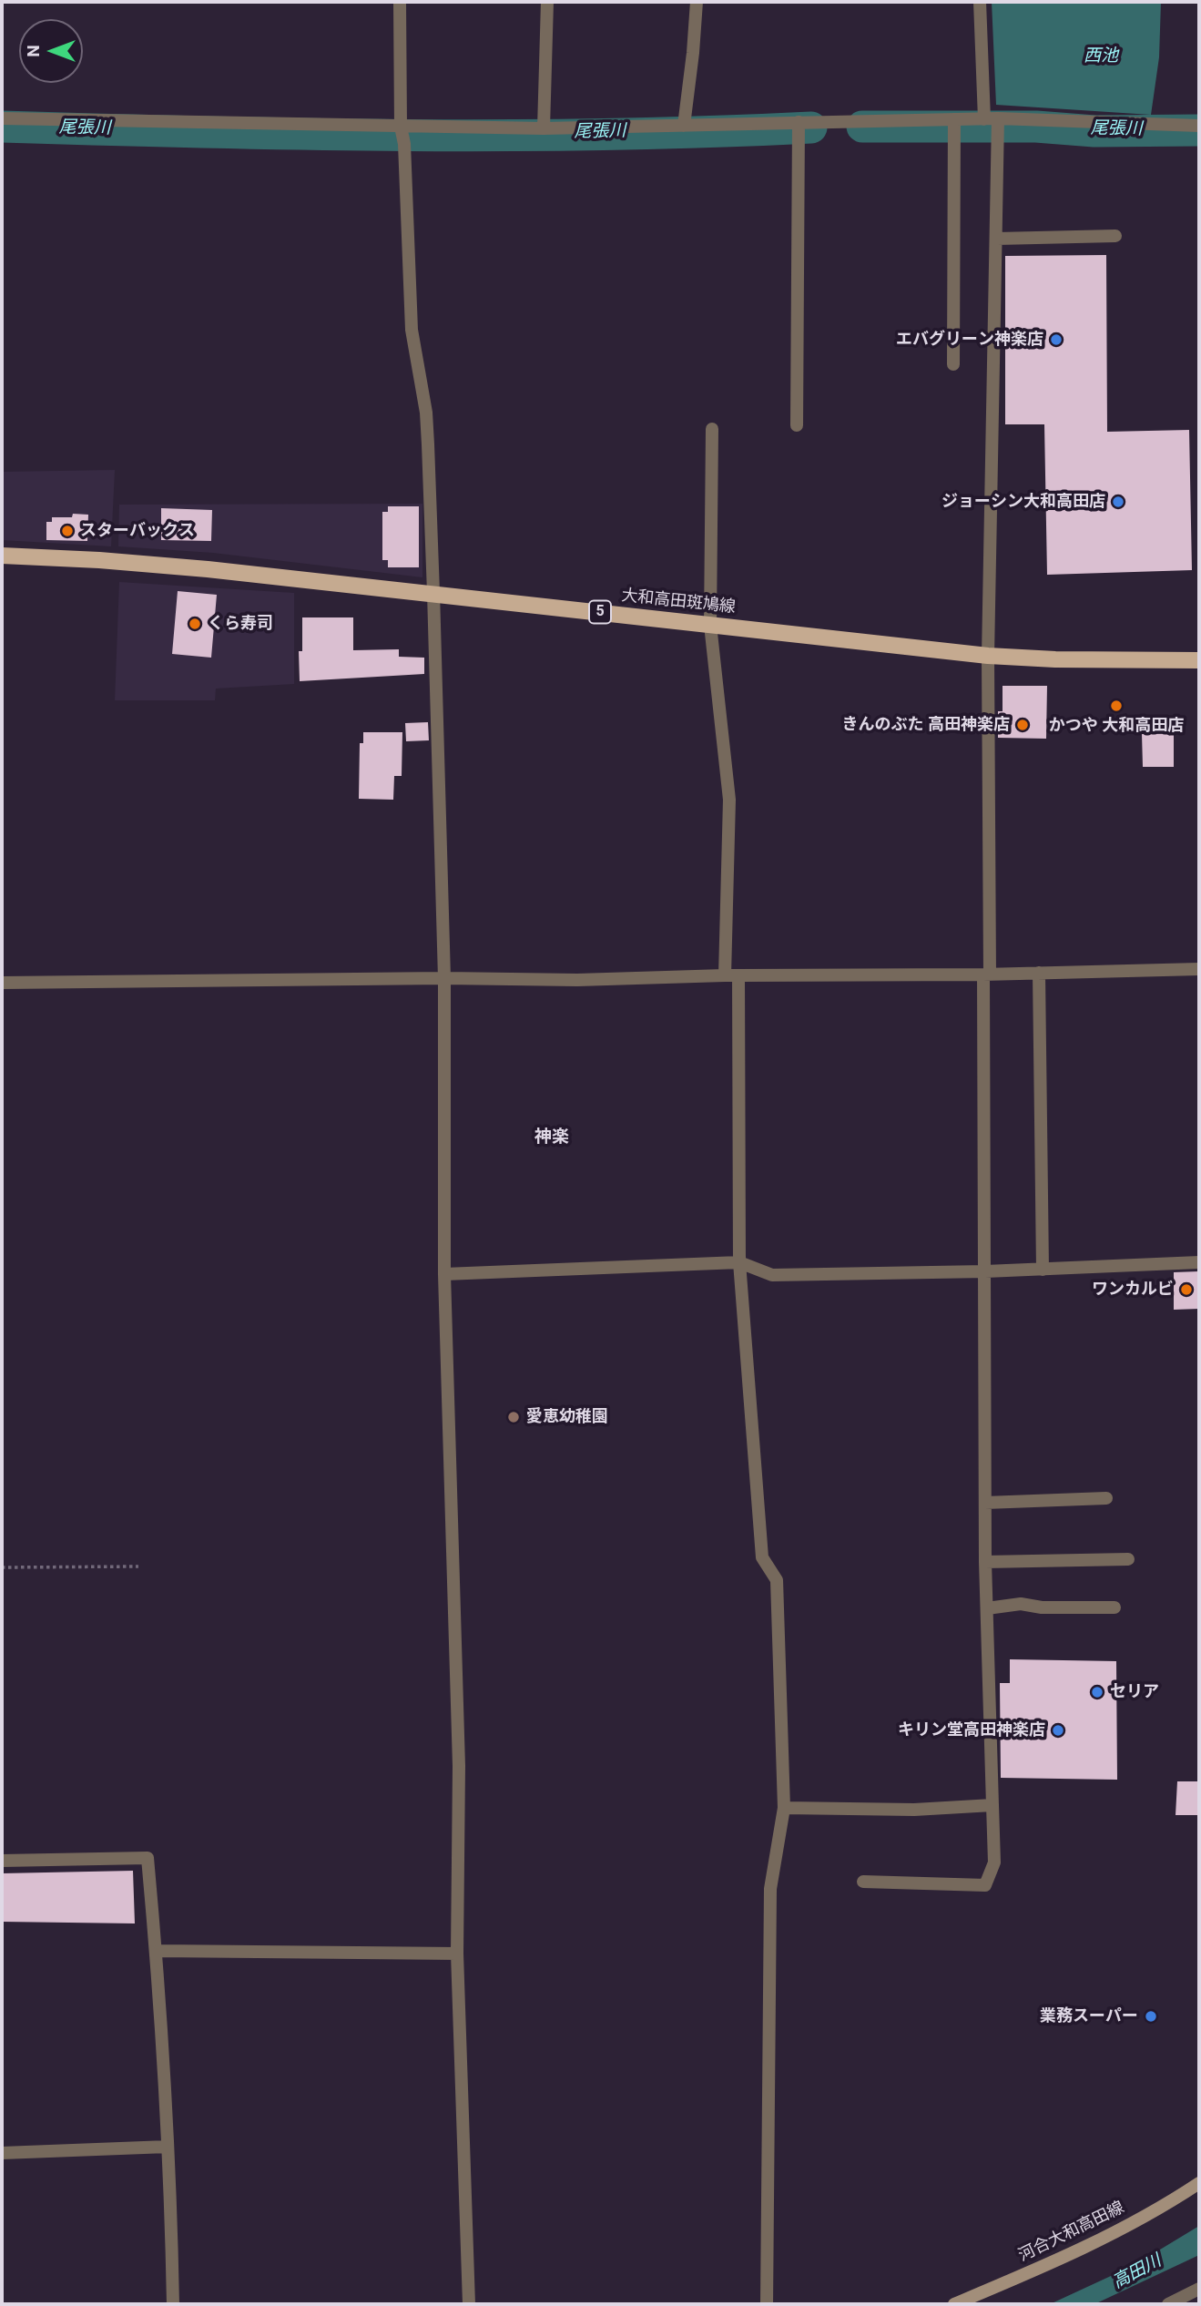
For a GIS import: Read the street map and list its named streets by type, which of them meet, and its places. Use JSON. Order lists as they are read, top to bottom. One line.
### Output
{"streets":{"main road":["大和高田斑鳩線","5","河合大和高田線"]},"districts":["神楽"],"water":["西池","尾張川","高田川"],"places":["エバグリーン神楽店","ジョーシン大和高田店","スターバックス","くら寿司","かつや 大和高田店","きんのぶた 高田神楽店","ワンカルビ","愛恵幼稚園","セリア","キリン堂高田神楽店","業務スーパー"],"north":"left"}
